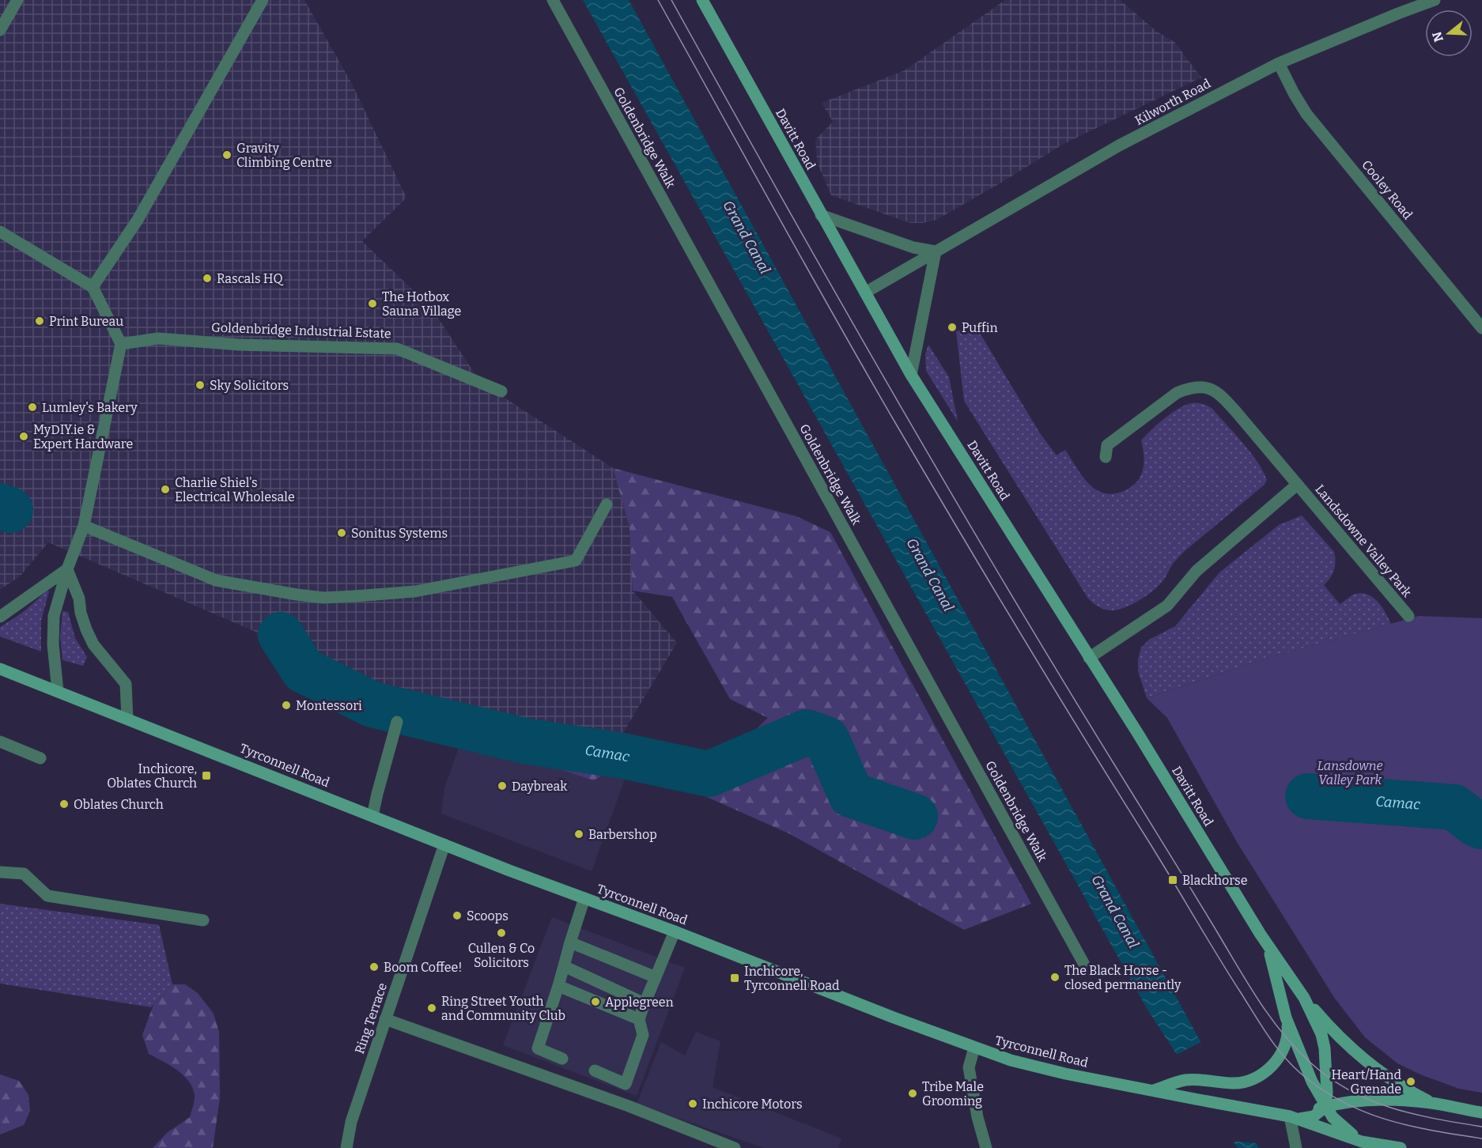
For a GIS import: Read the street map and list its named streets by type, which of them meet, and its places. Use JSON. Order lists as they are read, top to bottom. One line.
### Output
{"streets":{"main road":["Davitt Road","Tyrconnell Road"],"street":["Kilworth Road","Goldenbridge Walk","Cooley Road","Goldenbridge Industrial Estate","Landsdowne Valley Park","Ring Terrace"]},"crossings":[["Kilworth Road","Davitt Road"],["Kilworth Road","Cooley Road"],["Davitt Road","Landsdowne Valley Park"],["Davitt Road","Tyrconnell Road"],["Tyrconnell Road","Ring Terrace"]],"water":["Grand Canal","Camac"],"parks":["Lansdowne Valley Park"],"places":{"other":["Gravity Climbing Centre","Rascals HQ","The Hotbox Sauna Village","Print Bureau","Puffin","Sky Solicitors","Lumley's Bakery","MyDIY.ie & Expert Hardware","Charlie Shiel's Electrical Wholesale","Sonitus Systems","Montessori","Daybreak","Oblates Church","Barbershop","Scoops","Cullen & Co Solicitors","Boom Coffee!","The Black Horse - closed permanently","Applegreen","Ring Street Youth and Community Club","Heart/Hand Grenade","Tribe Male Grooming","Inchicore Motors"],"transit":["Inchicore, Oblates Church","Blackhorse","Inchicore, Tyrconnell Road"]},"north":"left"}
